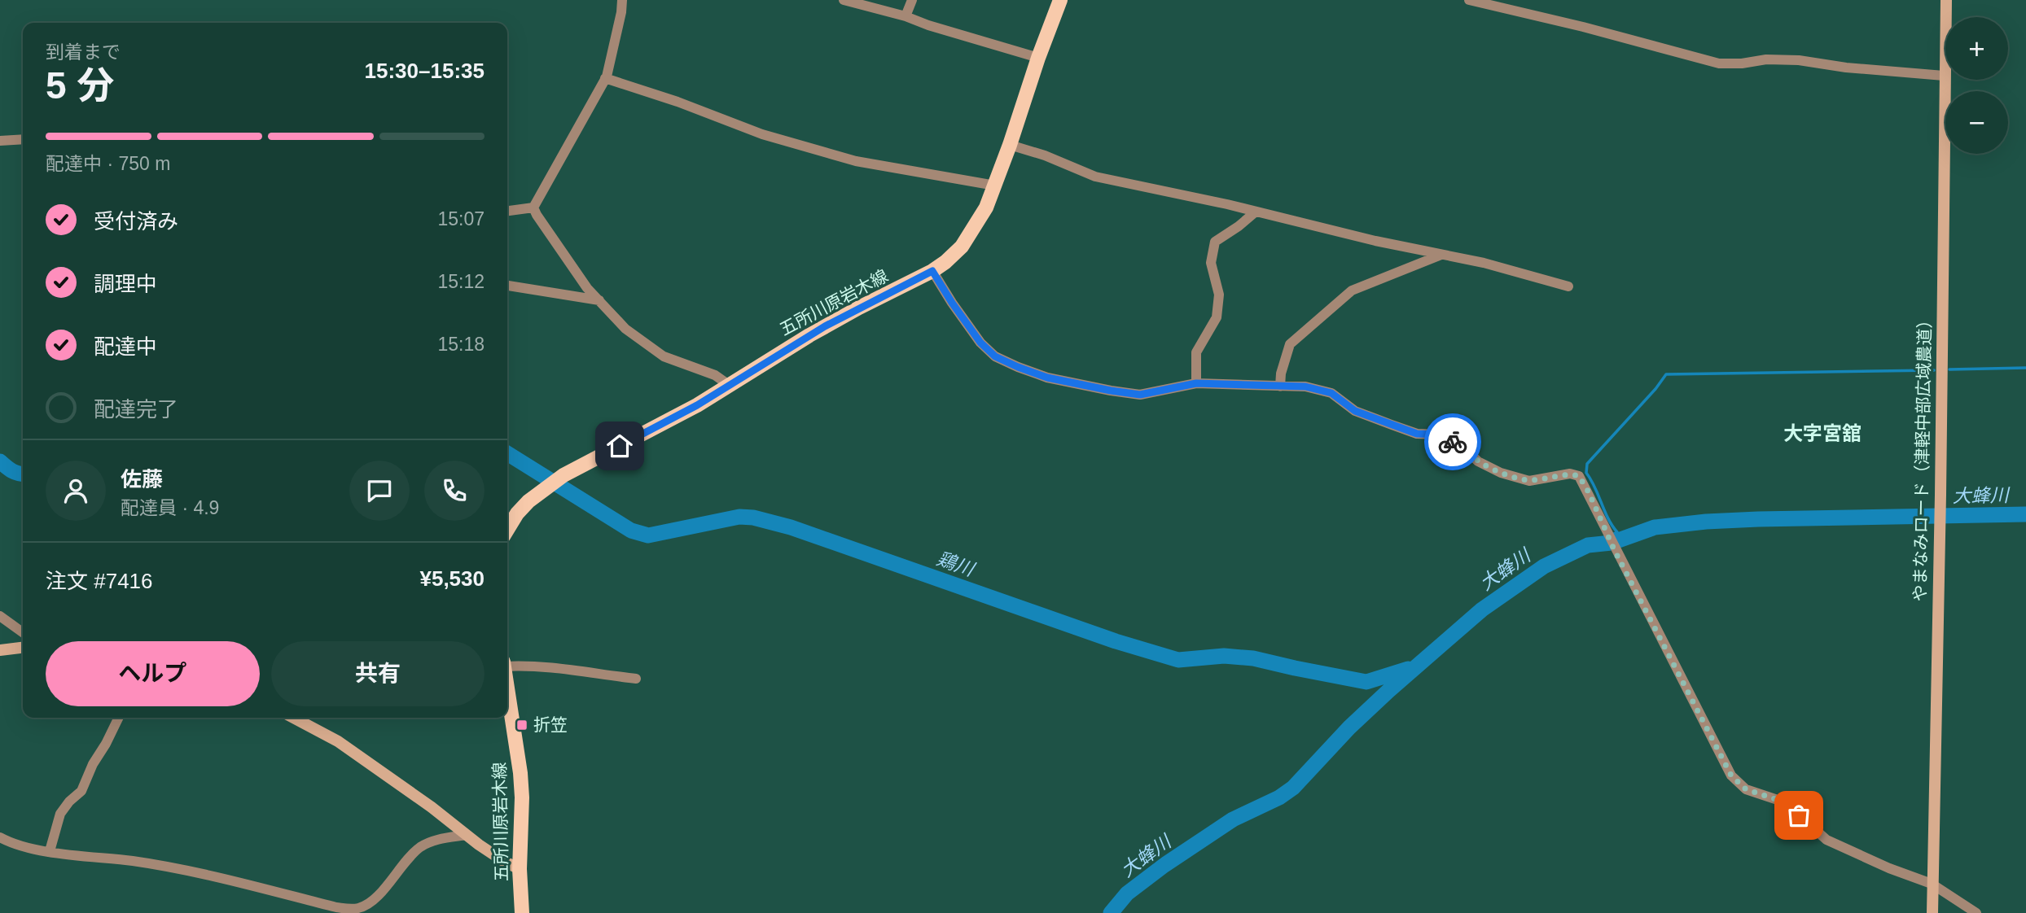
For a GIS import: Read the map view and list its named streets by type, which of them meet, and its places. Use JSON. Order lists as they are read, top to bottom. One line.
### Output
{"streets":{"main road":["五所川原岩木線"],"street":["やまなみロード（津軽中部広域農道）"]},"districts":["大字宮舘"],"water":["大蜂川","鶏川"],"places":{"transit":["折笠"]},"page":{"map_buttons":["+","−"],"heading":["5 分","到着まで","15:30–15:35"],"panel":["佐藤","配達員 · 4.9","注文 #7416","¥5,530"],"bar":"配達中 · 750 m","list":[["受付済み","15:07"],["調理中","15:12"],["配達中","15:18"],"配達完了"],"buttons":["ヘルプ","共有"]}}
